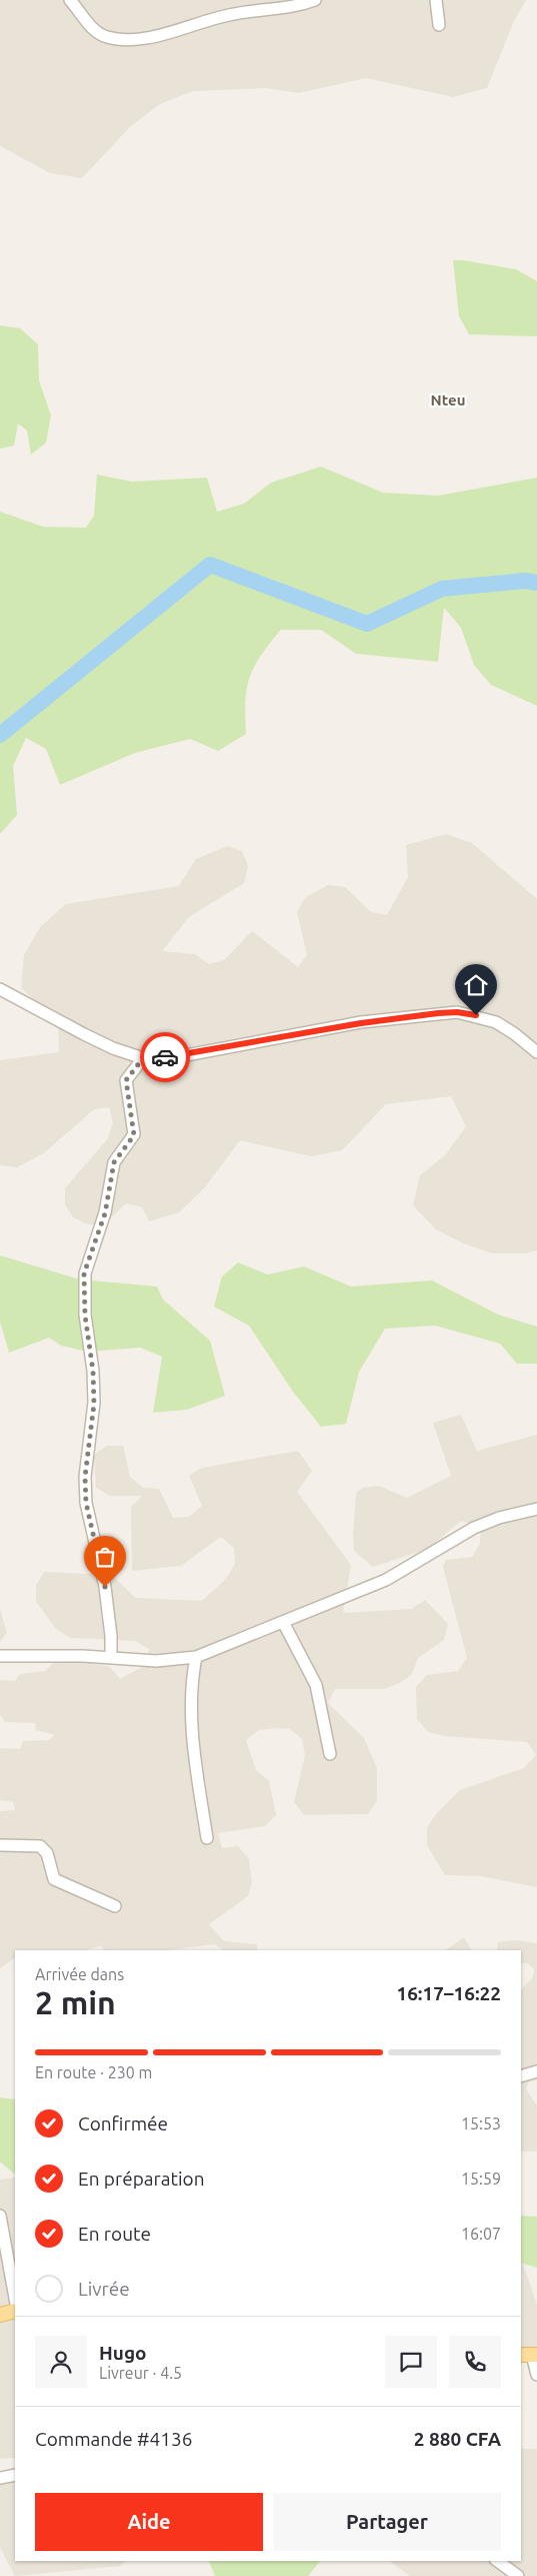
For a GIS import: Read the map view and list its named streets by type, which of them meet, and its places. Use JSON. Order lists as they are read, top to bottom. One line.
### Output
{"districts":["Nteu"],"page":{"heading":["2 min","Arrivée dans","16:17–16:22"],"panel":["Hugo","Livreur · 4.5","Commande #4136","2 880 CFA"],"bar":"En route · 230 m","list":[["Confirmée","15:53"],["En préparation","15:59"],["En route","16:07"],"Livrée"],"buttons":["Aide","Partager"]}}
